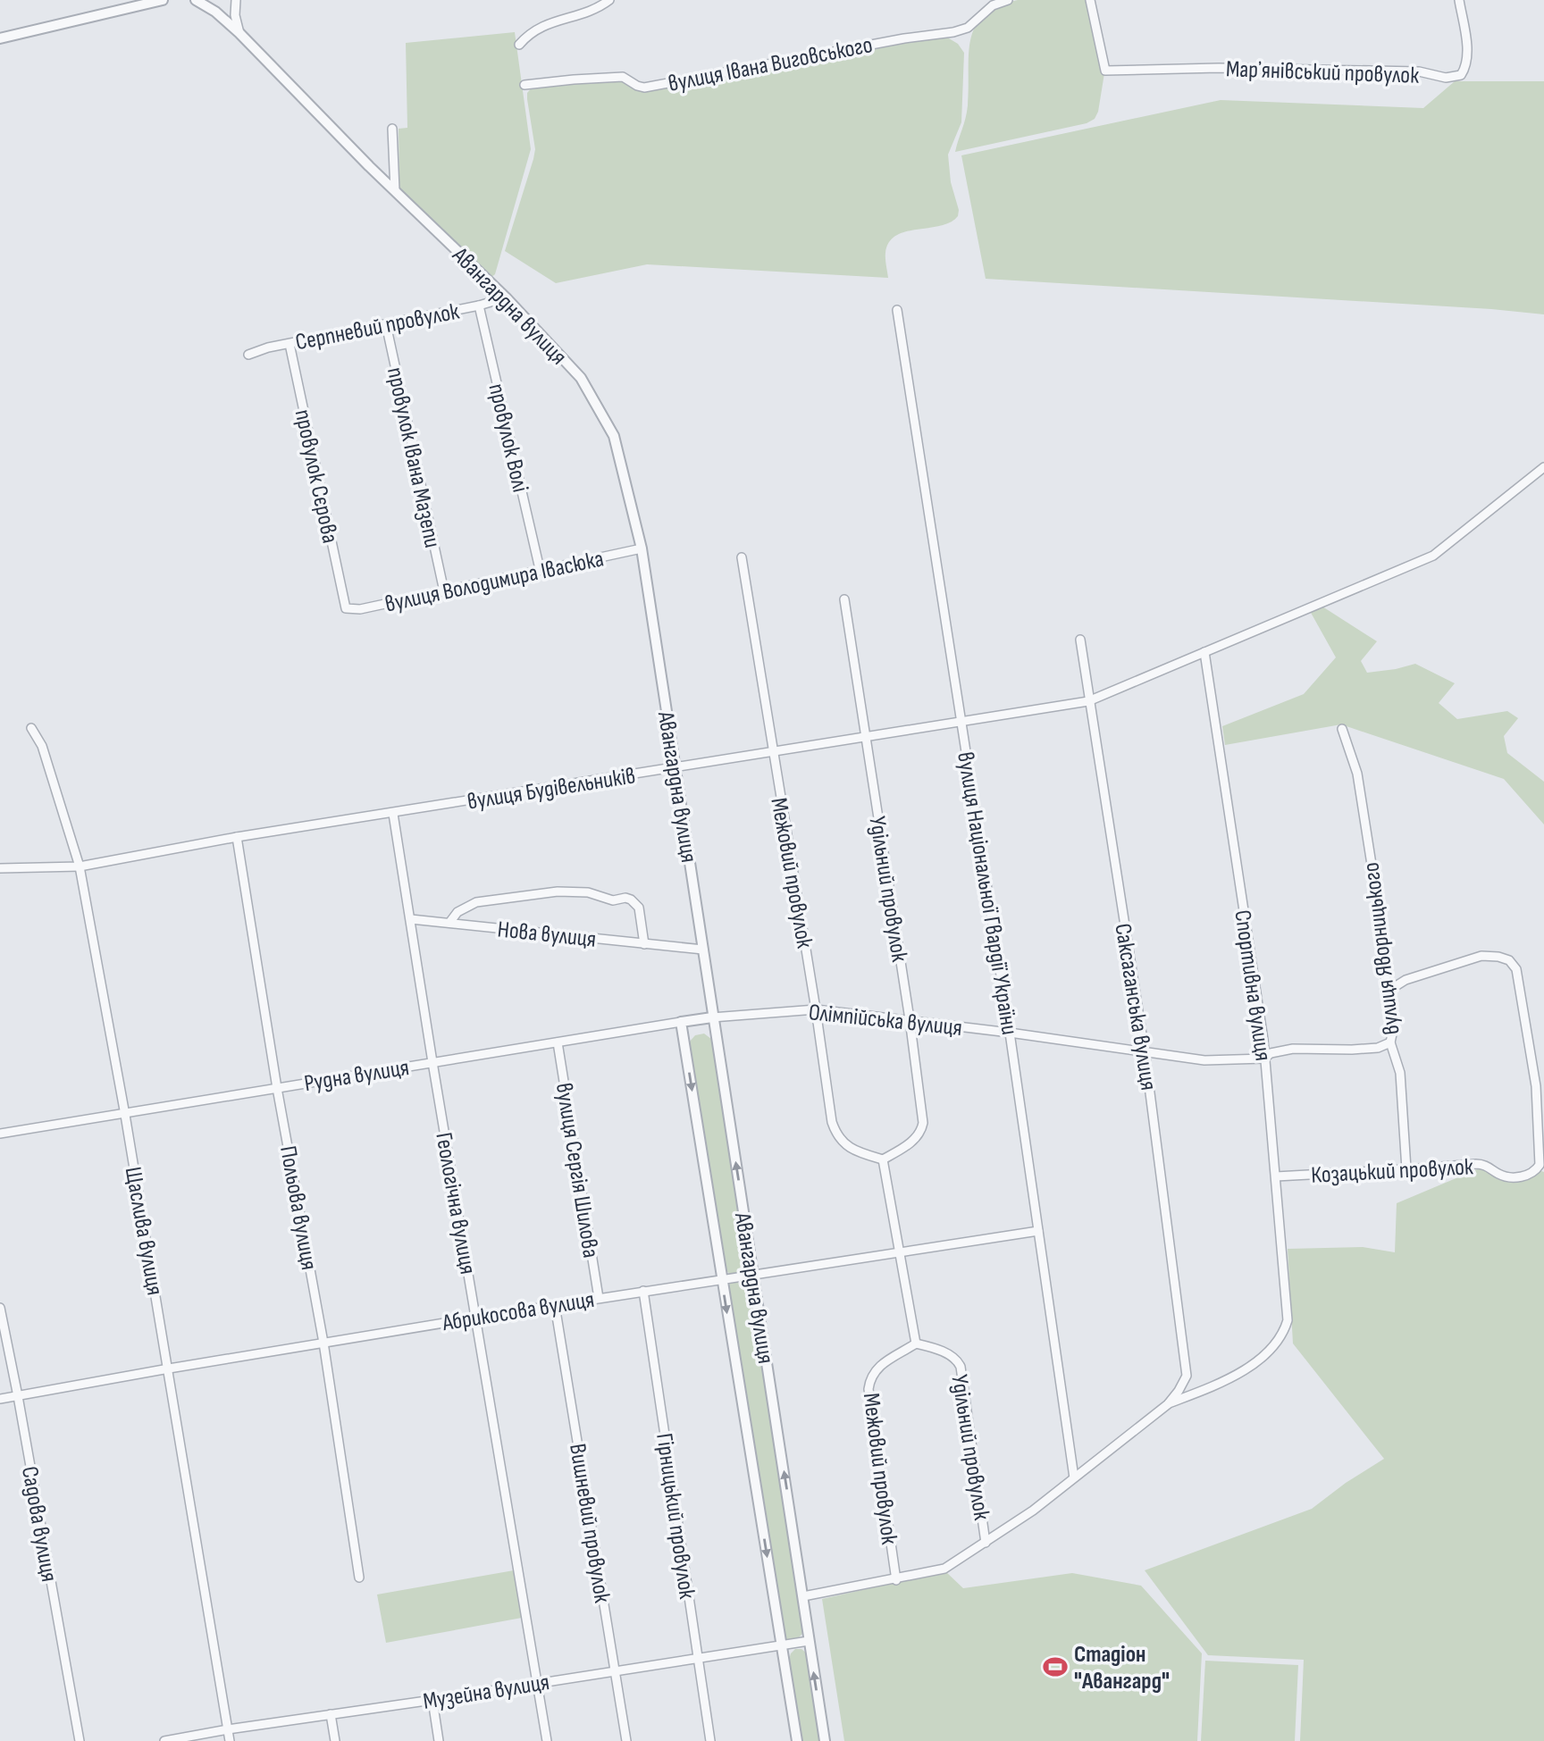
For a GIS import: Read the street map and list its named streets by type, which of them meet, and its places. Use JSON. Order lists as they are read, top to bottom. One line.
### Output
{"streets":{"street":["вулиця Івана Виговського","Марʼянівський провулок","Авангардна вулиця","Серпневий провулок","провулок Волі","провулок Івана Мазепи","провулок Сєрова","вулиця Володимира Івасюка","вулиця Будівельників","Межовий провулок","Удільний провулок","вулиця Національної Гвардії України","Нова вулиця","вулиця Яворницького","Спортивна вулиця","Саксаганська вулиця","Олімпійська вулиця","Рудна вулиця","вулиця Сергія Шилова","Козацький провулок","Геологічна вулиця","Польова вулиця","Щаслива вулиця","Абрикосова вулиця","Гірницький провулок","Вишневий провулок","Садова вулиця","Музейна вулиця"]},"crossings":[["Авангардна вулиця","Серпневий провулок"],["Авангардна вулиця","вулиця Володимира Івасюка"],["Авангардна вулиця","вулиця Будівельників"],["Авангардна вулиця","Нова вулиця"],["Авангардна вулиця","Олімпійська вулиця"],["Авангардна вулиця","Рудна вулиця"],["Авангардна вулиця","Абрикосова вулиця"],["Авангардна вулиця","Музейна вулиця"],["Серпневий провулок","провулок Волі"],["Серпневий провулок","провулок Івана Мазепи"],["Серпневий провулок","провулок Сєрова"],["провулок Волі","вулиця Володимира Івасюка"],["провулок Івана Мазепи","вулиця Володимира Івасюка"],["провулок Сєрова","вулиця Володимира Івасюка"],["вулиця Будівельників","Межовий провулок"],["вулиця Будівельників","Удільний провулок"],["вулиця Будівельників","вулиця Національної Гвардії України"],["вулиця Будівельників","Спортивна вулиця"],["вулиця Будівельників","Саксаганська вулиця"],["вулиця Будівельників","Геологічна вулиця"],["вулиця Будівельників","Польова вулиця"],["вулиця Будівельників","Щаслива вулиця"],["Межовий провулок","Удільний провулок"],["Межовий провулок","Олімпійська вулиця"],["Удільний провулок","Олімпійська вулиця"],["вулиця Національної Гвардії України","Олімпійська вулиця"],["вулиця Національної Гвардії України","Абрикосова вулиця"],["Нова вулиця","Геологічна вулиця"],["вулиця Яворницького","Олімпійська вулиця"],["вулиця Яворницького","Козацький провулок"],["Спортивна вулиця","Саксаганська вулиця"],["Спортивна вулиця","Олімпійська вулиця"],["Спортивна вулиця","Козацький провулок"],["Саксаганська вулиця","Олімпійська вулиця"],["Олімпійська вулиця","Рудна вулиця"],["Рудна вулиця","вулиця Сергія Шилова"],["Рудна вулиця","Геологічна вулиця"],["Рудна вулиця","Польова вулиця"],["Рудна вулиця","Щаслива вулиця"],["вулиця Сергія Шилова","Абрикосова вулиця"],["Геологічна вулиця","Абрикосова вулиця"],["Геологічна вулиця","Музейна вулиця"],["Польова вулиця","Абрикосова вулиця"],["Щаслива вулиця","Абрикосова вулиця"],["Щаслива вулиця","Музейна вулиця"],["Абрикосова вулиця","Гірницький провулок"],["Абрикосова вулиця","Вишневий провулок"],["Абрикосова вулиця","Садова вулиця"],["Гірницький провулок","Музейна вулиця"],["Вишневий провулок","Музейна вулиця"]],"places":{"sports":["Стадіон \"Авангард\""]}}
